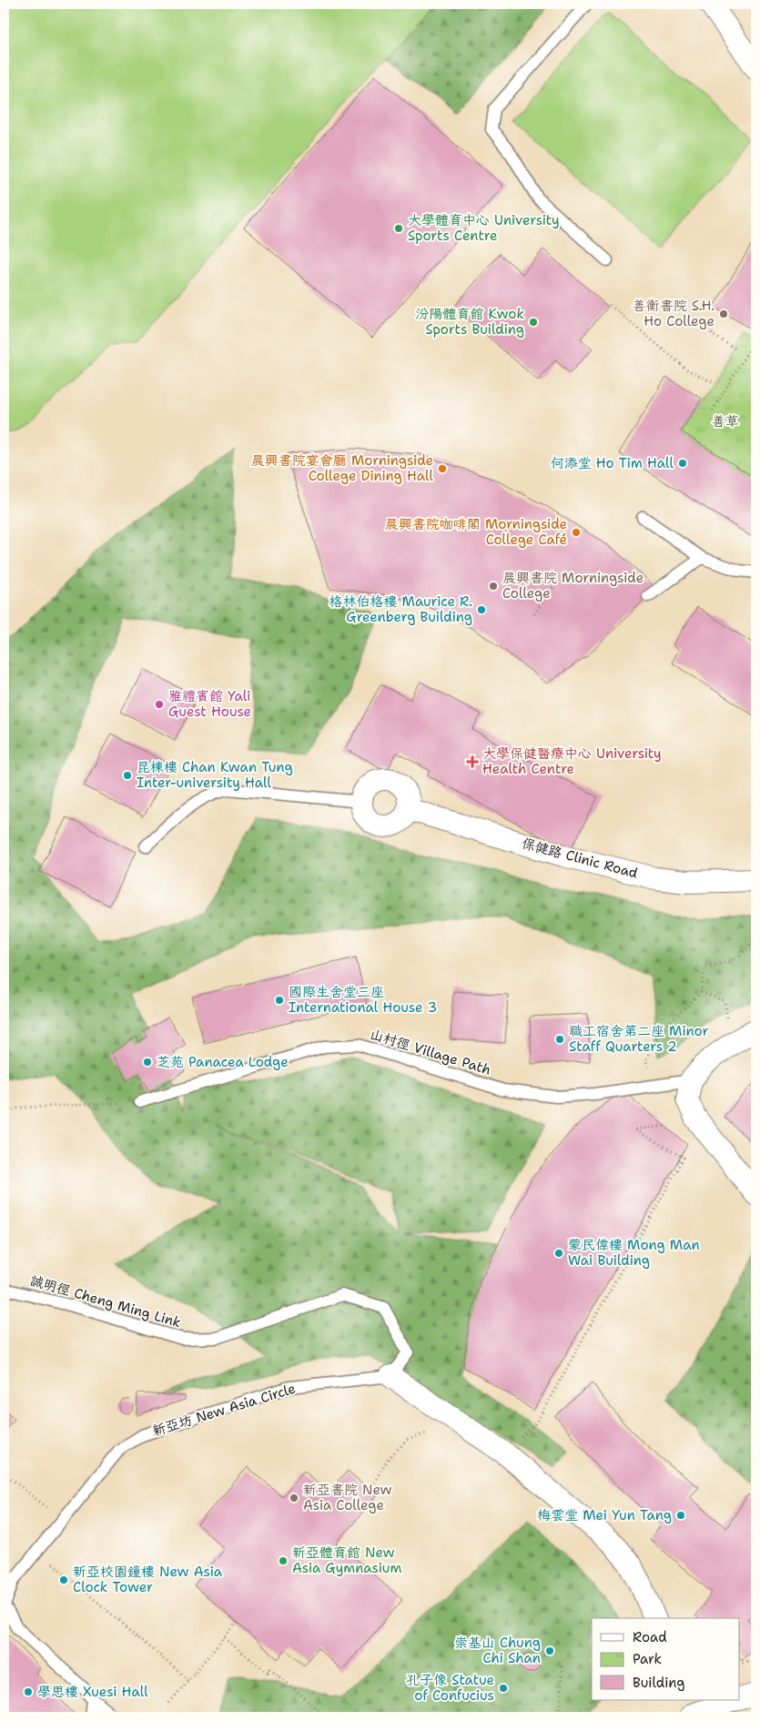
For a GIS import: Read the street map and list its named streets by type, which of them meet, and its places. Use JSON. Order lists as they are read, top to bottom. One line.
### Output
{"streets":{"street":["保健路 Clinic Road"],"lane":["山村徑 Village Path","誠明徑 Cheng Ming Link","新亞坊 New Asia Circle"]},"crossings":[["誠明徑 Cheng Ming Link","新亞坊 New Asia Circle"]],"parks":["善草"],"places":{"other":["大學體育中心 University Sports Centre","善衡書院 S.H. Ho College","汾陽體育館 Kwok Sports Building","何添堂 Ho Tim Hall","晨興書院宴會廳 Morningside College Dining Hall","晨興書院咖啡閣 Morningside College Café","晨興書院 Morningside College","格林伯格樓 Maurice R. Greenberg Building","雅禮賓館 Yali Guest House","昆棟樓 Chan Kwan Tung Inter-university Hall","國際生舍堂三座 International House 3","職工宿舍第二座 Minor Staff Quarters 2","芝苑 Panacea Lodge","蒙民偉樓 Mong Man Wai Building","新亞書院 New Asia College","梅雲堂 Mei Yun Tang","新亞體育館 New Asia Gymnasium","新亞校園鐘樓 New Asia Clock Tower","崇基山 Chung Chi Shan","孔子像 Statue of Confucius","學思樓 Xuesi Hall"],"health":["大學保健醫療中心 University Health Centre"]},"legend":["Road","Park","Building"]}
